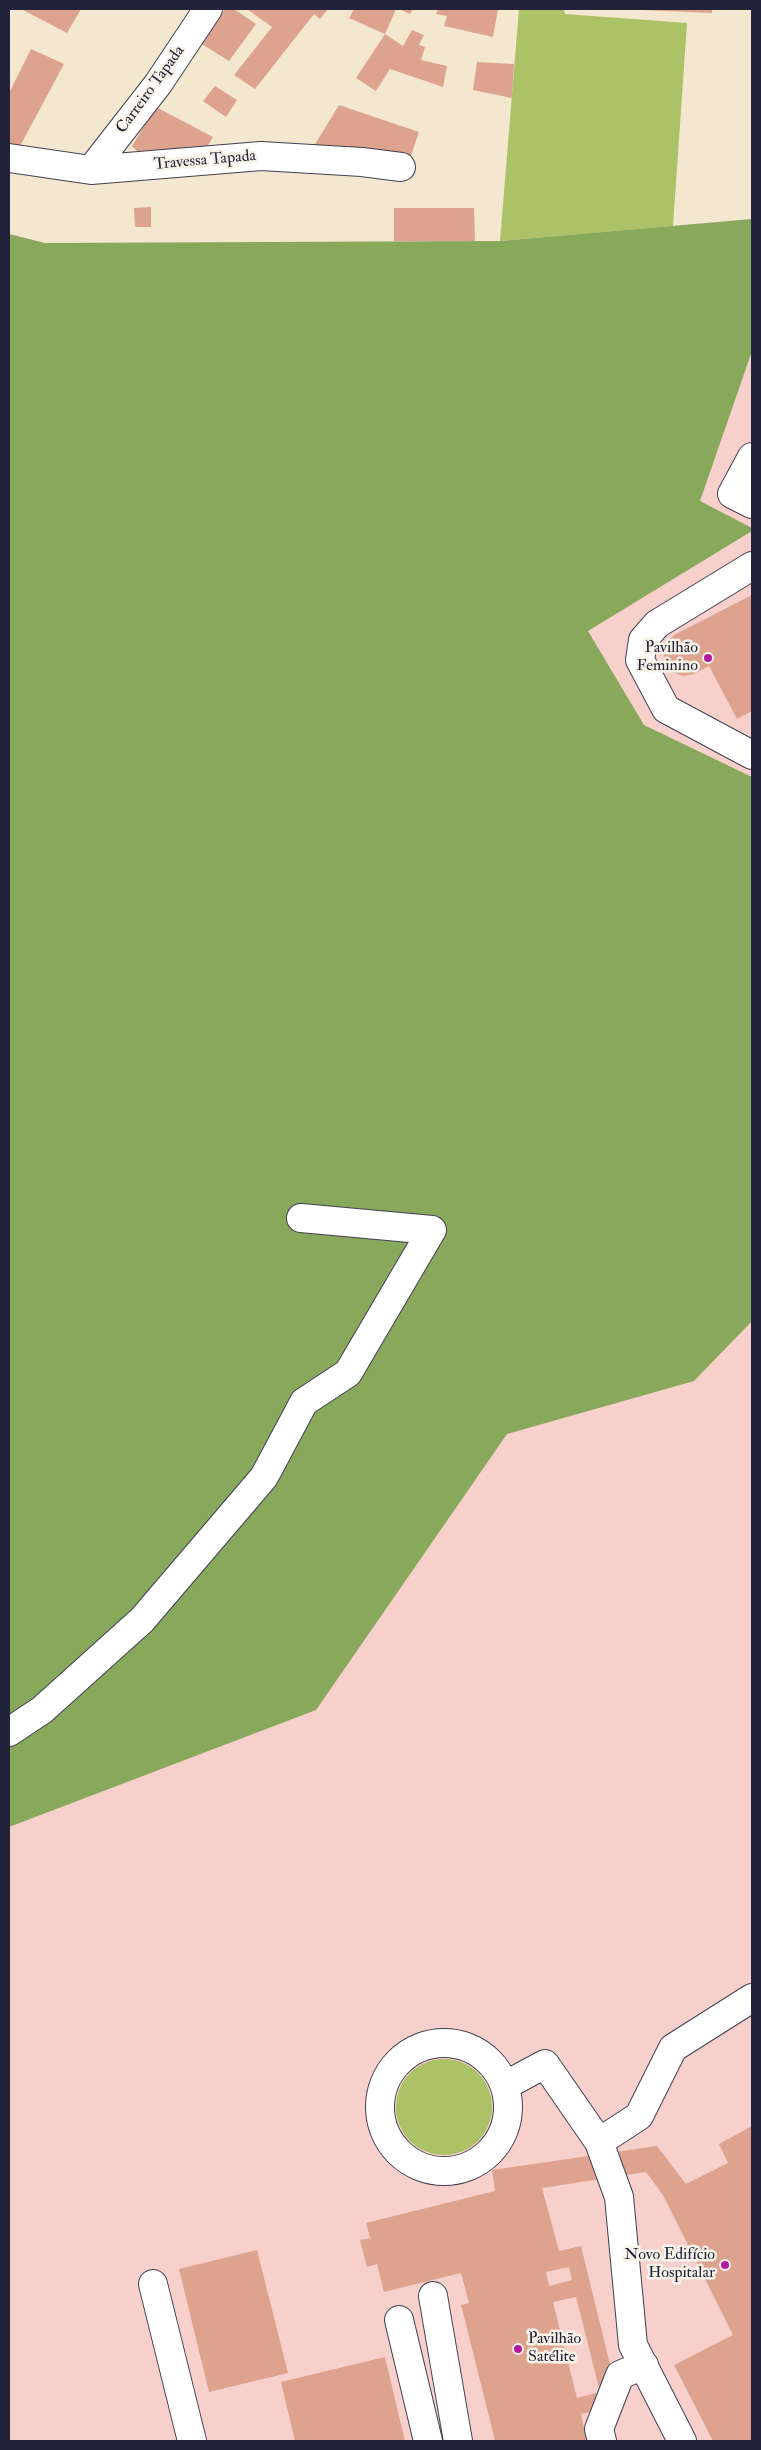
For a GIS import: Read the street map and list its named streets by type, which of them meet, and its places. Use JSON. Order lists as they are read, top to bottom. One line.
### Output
{"streets":{"street":["Carreiro Tapada","Travessa Tapada"]},"crossings":[["Carreiro Tapada","Travessa Tapada"]],"places":["Pavilhão Feminino","Novo Edifício Hospitalar","Pavilhão Satélite"]}
